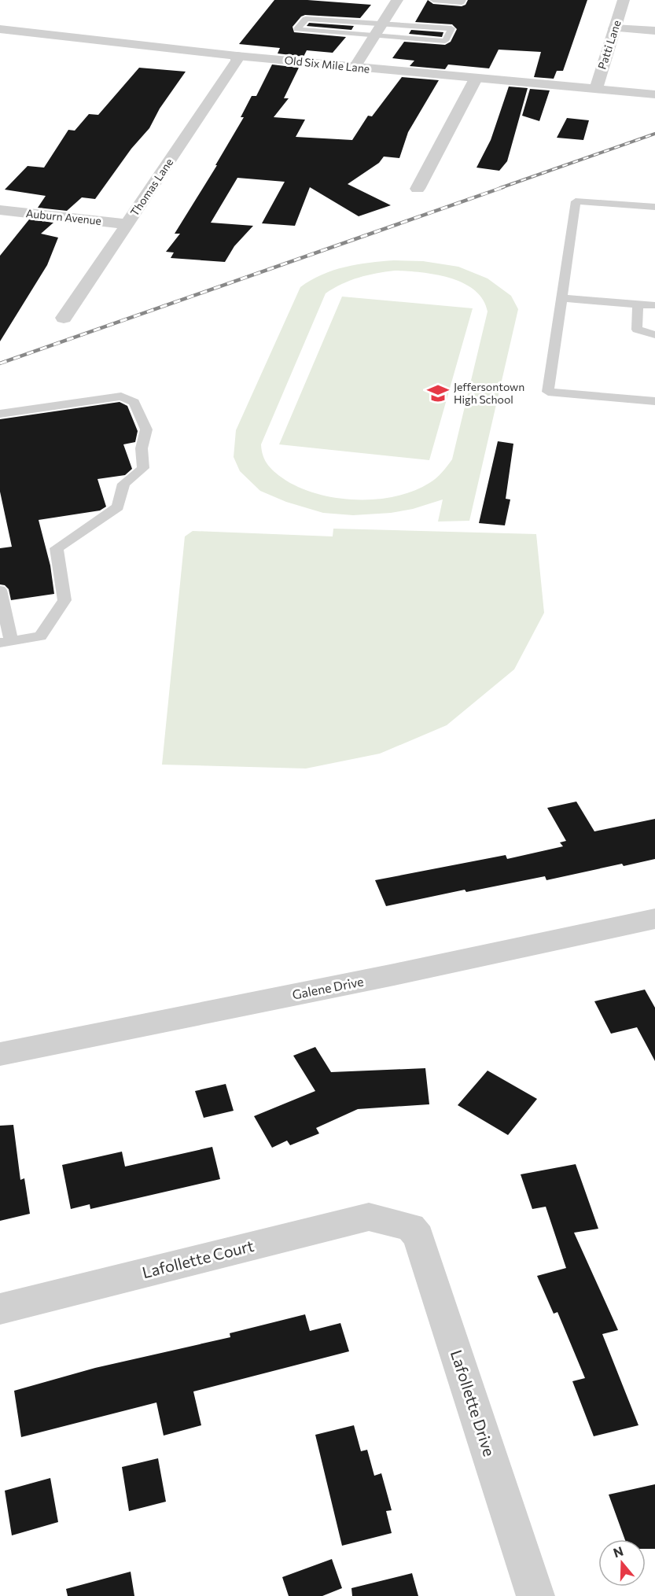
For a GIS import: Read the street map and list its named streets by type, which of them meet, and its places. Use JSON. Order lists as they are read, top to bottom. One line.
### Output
{"streets":{"street":["Patti Lane","Old Six Mile Lane","Thomas Lane","Auburn Avenue","Galene Drive","Lafollette Court","Lafollette Drive"]},"crossings":[["Patti Lane","Old Six Mile Lane"],["Old Six Mile Lane","Thomas Lane"],["Thomas Lane","Auburn Avenue"],["Lafollette Court","Lafollette Drive"]],"places":{"school or university":["Jeffersontown High School"]},"north":"top"}
